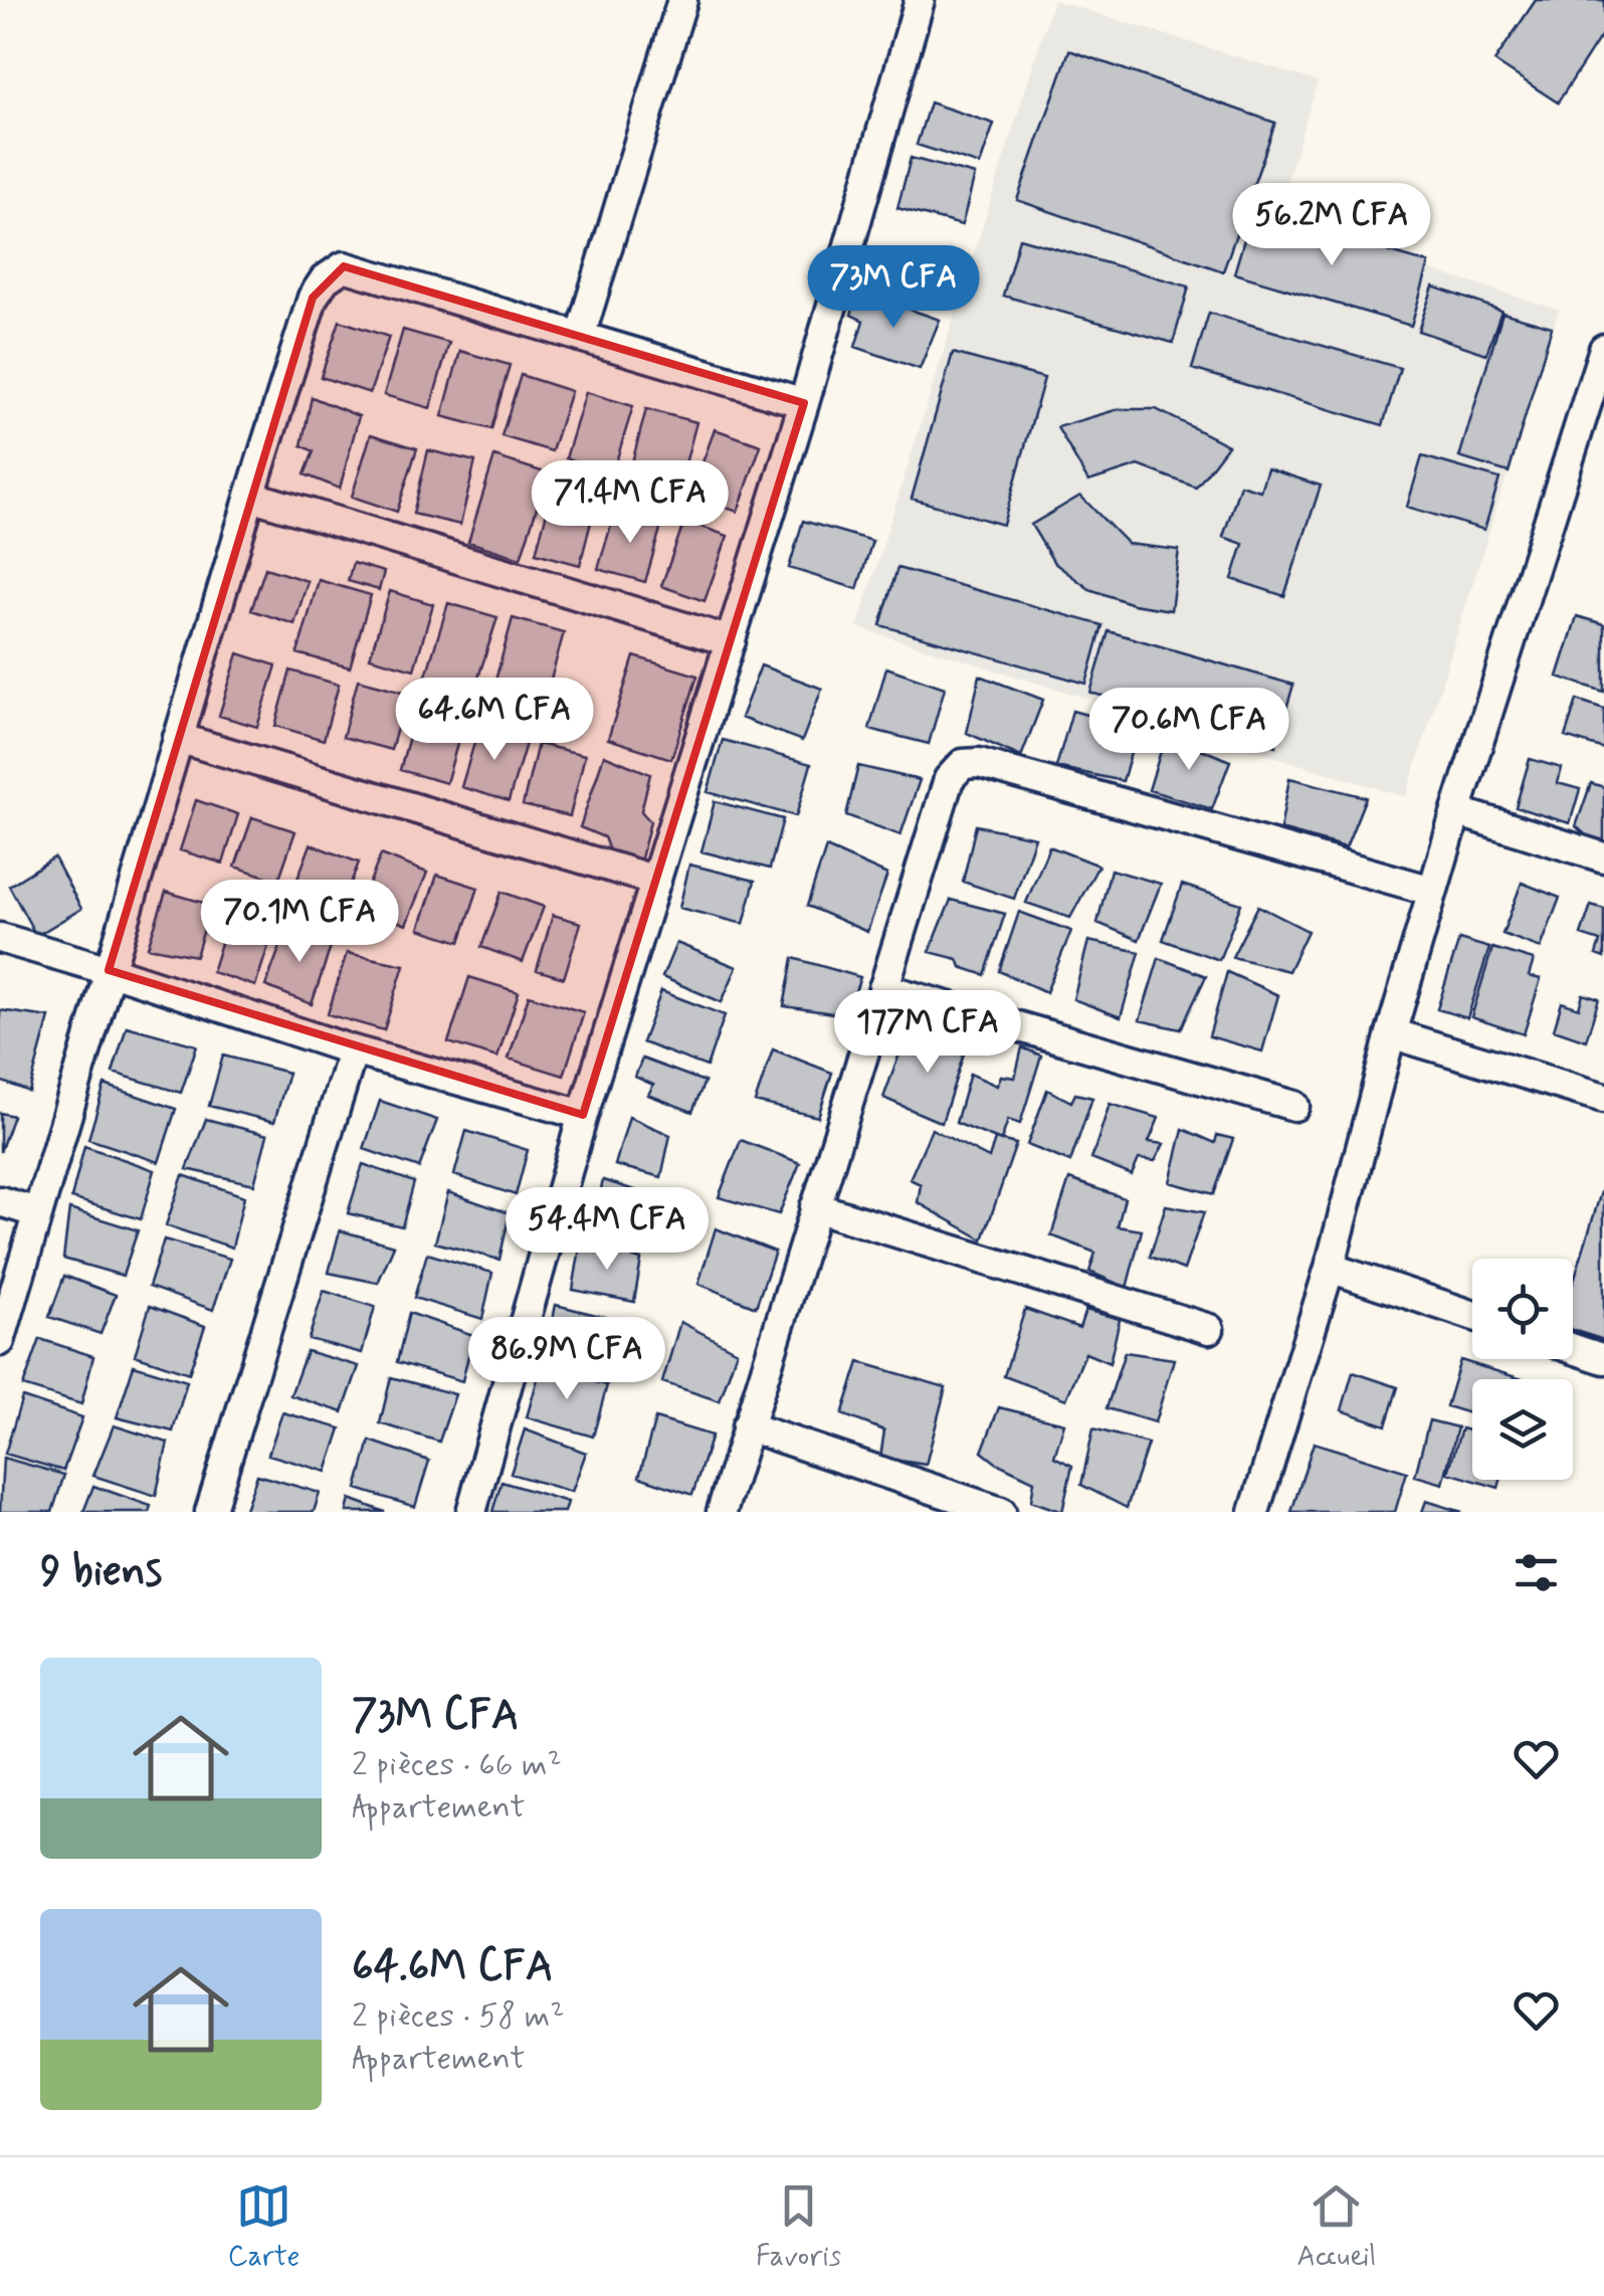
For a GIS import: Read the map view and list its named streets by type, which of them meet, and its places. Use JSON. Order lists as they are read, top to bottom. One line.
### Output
{"page":{"price":["56.2M CFA","73M CFA","71.4M CFA","64.6M CFA","70.6M CFA","70.1M CFA","177M CFA","54.4M CFA","86.9M CFA"],"heading":"9 biens","list":[{"name":"73M CFA","note":"2 pièces · 66 m² · Appartement"},{"name":"64.6M CFA","note":"2 pièces · 58 m² · Appartement"}],"tabs":["Carte","Favoris","Accueil"]}}
